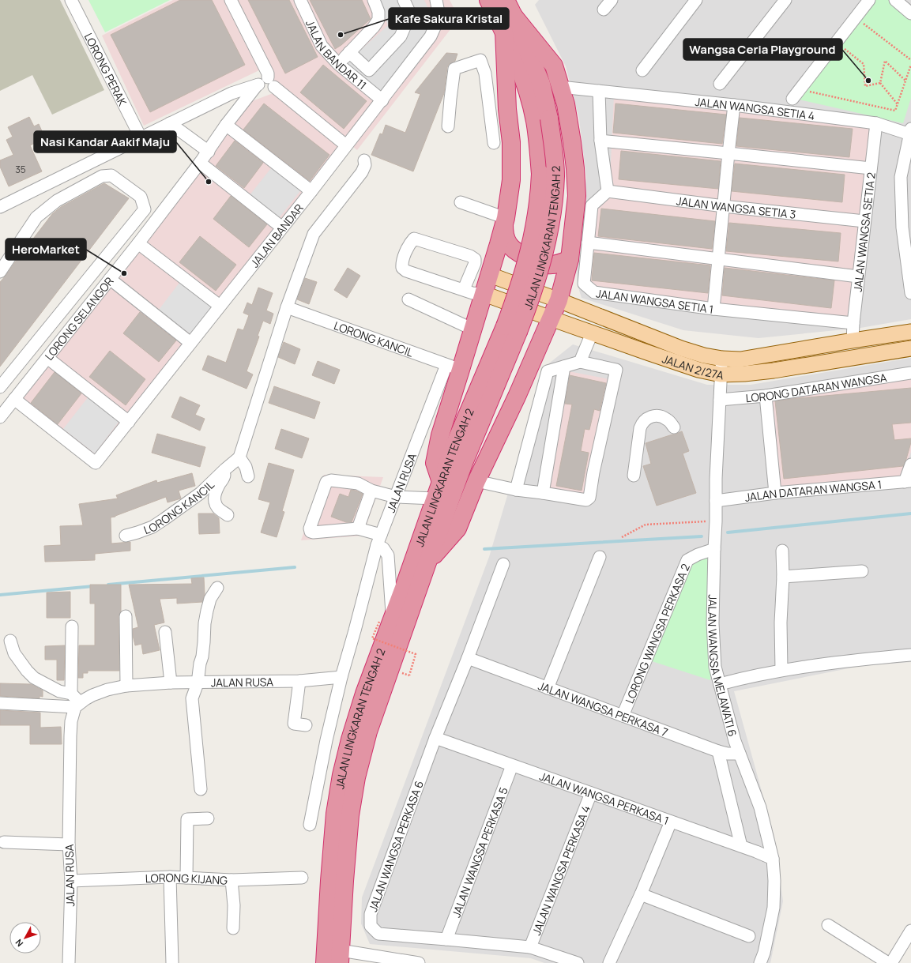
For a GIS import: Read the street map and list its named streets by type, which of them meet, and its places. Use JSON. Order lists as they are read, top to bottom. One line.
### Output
{"streets":{"highway":["JALAN LINGKARAN TENGAH 2"],"main road":["JALAN 2/27A"],"street":["JALAN BANDAR 11","LORONG PERAK","JALAN WANGSA SETIA 4","JALAN WANGSA SETIA 3","JALAN WANGSA SETIA 2","JALAN BANDAR","JALAN WANGSA SETIA 1","LORONG SELANGOR","LORONG KANCIL","LORONG DATARAN WANGSA","JALAN RUSA","JALAN DATARAN WANGSA 1","LORONG WANGSA PERKASA 2","JALAN WANGSA MELAWATI 6","JALAN WANGSA PERKASA 7","JALAN WANGSA PERKASA 1","JALAN WANGSA PERKASA 6","JALAN WANGSA PERKASA 5","JALAN WANGSA PERKASA 4","LORONG KIJANG"]},"crossings":[["JALAN BANDAR 11","JALAN BANDAR"],["JALAN WANGSA SETIA 4","JALAN WANGSA SETIA 2"],["JALAN WANGSA SETIA 3","JALAN WANGSA SETIA 2"],["JALAN WANGSA SETIA 3","JALAN WANGSA SETIA 1"],["JALAN WANGSA SETIA 2","JALAN WANGSA SETIA 1"],["JALAN WANGSA SETIA 2","JALAN 2/27A"],["JALAN BANDAR","LORONG SELANGOR"],["LORONG KANCIL","JALAN RUSA"],["JALAN 2/27A","JALAN WANGSA MELAWATI 6"],["LORONG DATARAN WANGSA","JALAN WANGSA MELAWATI 6"],["JALAN RUSA","LORONG KIJANG"],["JALAN DATARAN WANGSA 1","JALAN WANGSA MELAWATI 6"],["LORONG WANGSA PERKASA 2","JALAN WANGSA MELAWATI 6"],["LORONG WANGSA PERKASA 2","JALAN WANGSA PERKASA 7"],["JALAN WANGSA MELAWATI 6","JALAN WANGSA PERKASA 7"],["JALAN WANGSA MELAWATI 6","JALAN WANGSA PERKASA 1"],["JALAN WANGSA PERKASA 7","JALAN WANGSA PERKASA 6"],["JALAN WANGSA PERKASA 1","JALAN WANGSA PERKASA 6"],["JALAN WANGSA PERKASA 1","JALAN WANGSA PERKASA 5"],["JALAN WANGSA PERKASA 1","JALAN WANGSA PERKASA 4"],["JALAN WANGSA PERKASA 6","JALAN WANGSA PERKASA 5"],["JALAN WANGSA PERKASA 6","JALAN WANGSA PERKASA 4"]],"places":["Kafe Sakura Kristal","Wangsa Ceria Playground","Nasi Kandar Aakif Maju","HeroMarket"],"house_numbers":["35"],"north":"bottom left"}
